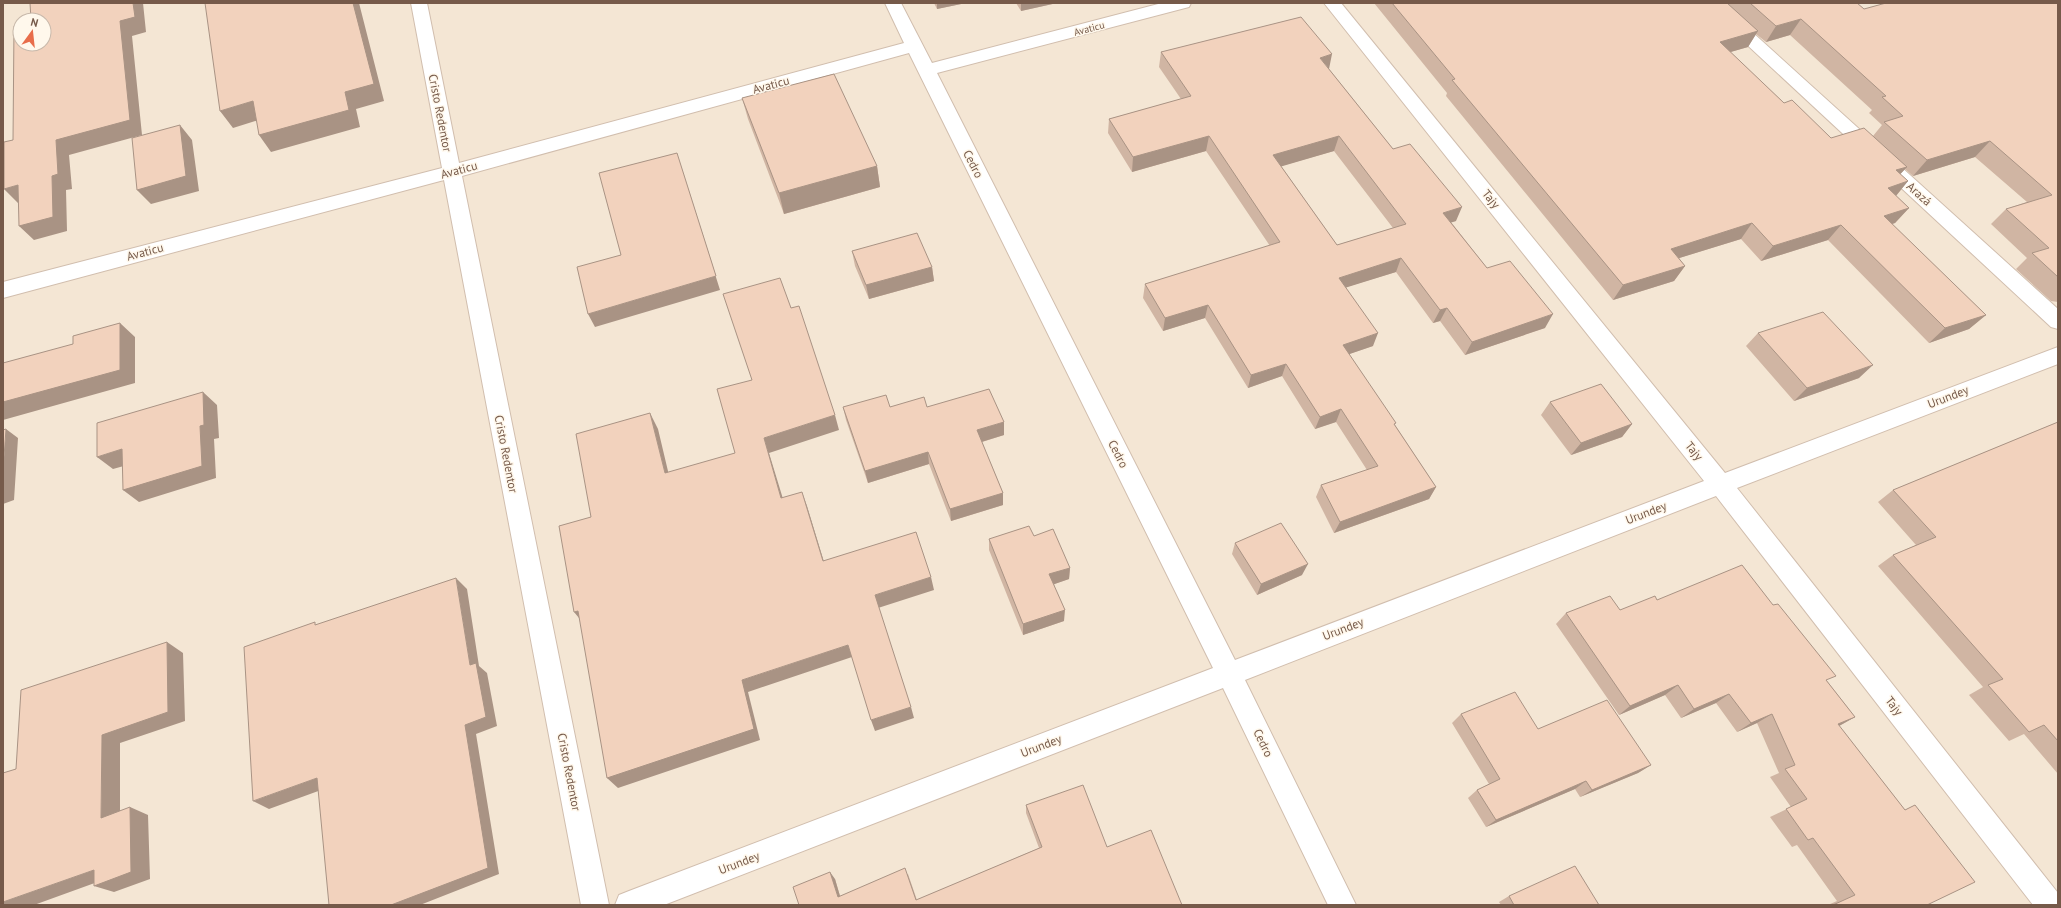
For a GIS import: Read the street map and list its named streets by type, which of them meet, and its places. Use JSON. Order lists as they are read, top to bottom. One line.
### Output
{"streets":{"street":["Avaticu","Cristo Redentor","Cedro","Arazá","Tajy","Urundey"]},"crossings":[["Avaticu","Cristo Redentor"],["Avaticu","Cedro"],["Cedro","Urundey"],["Tajy","Urundey"]],"north":"top"}
